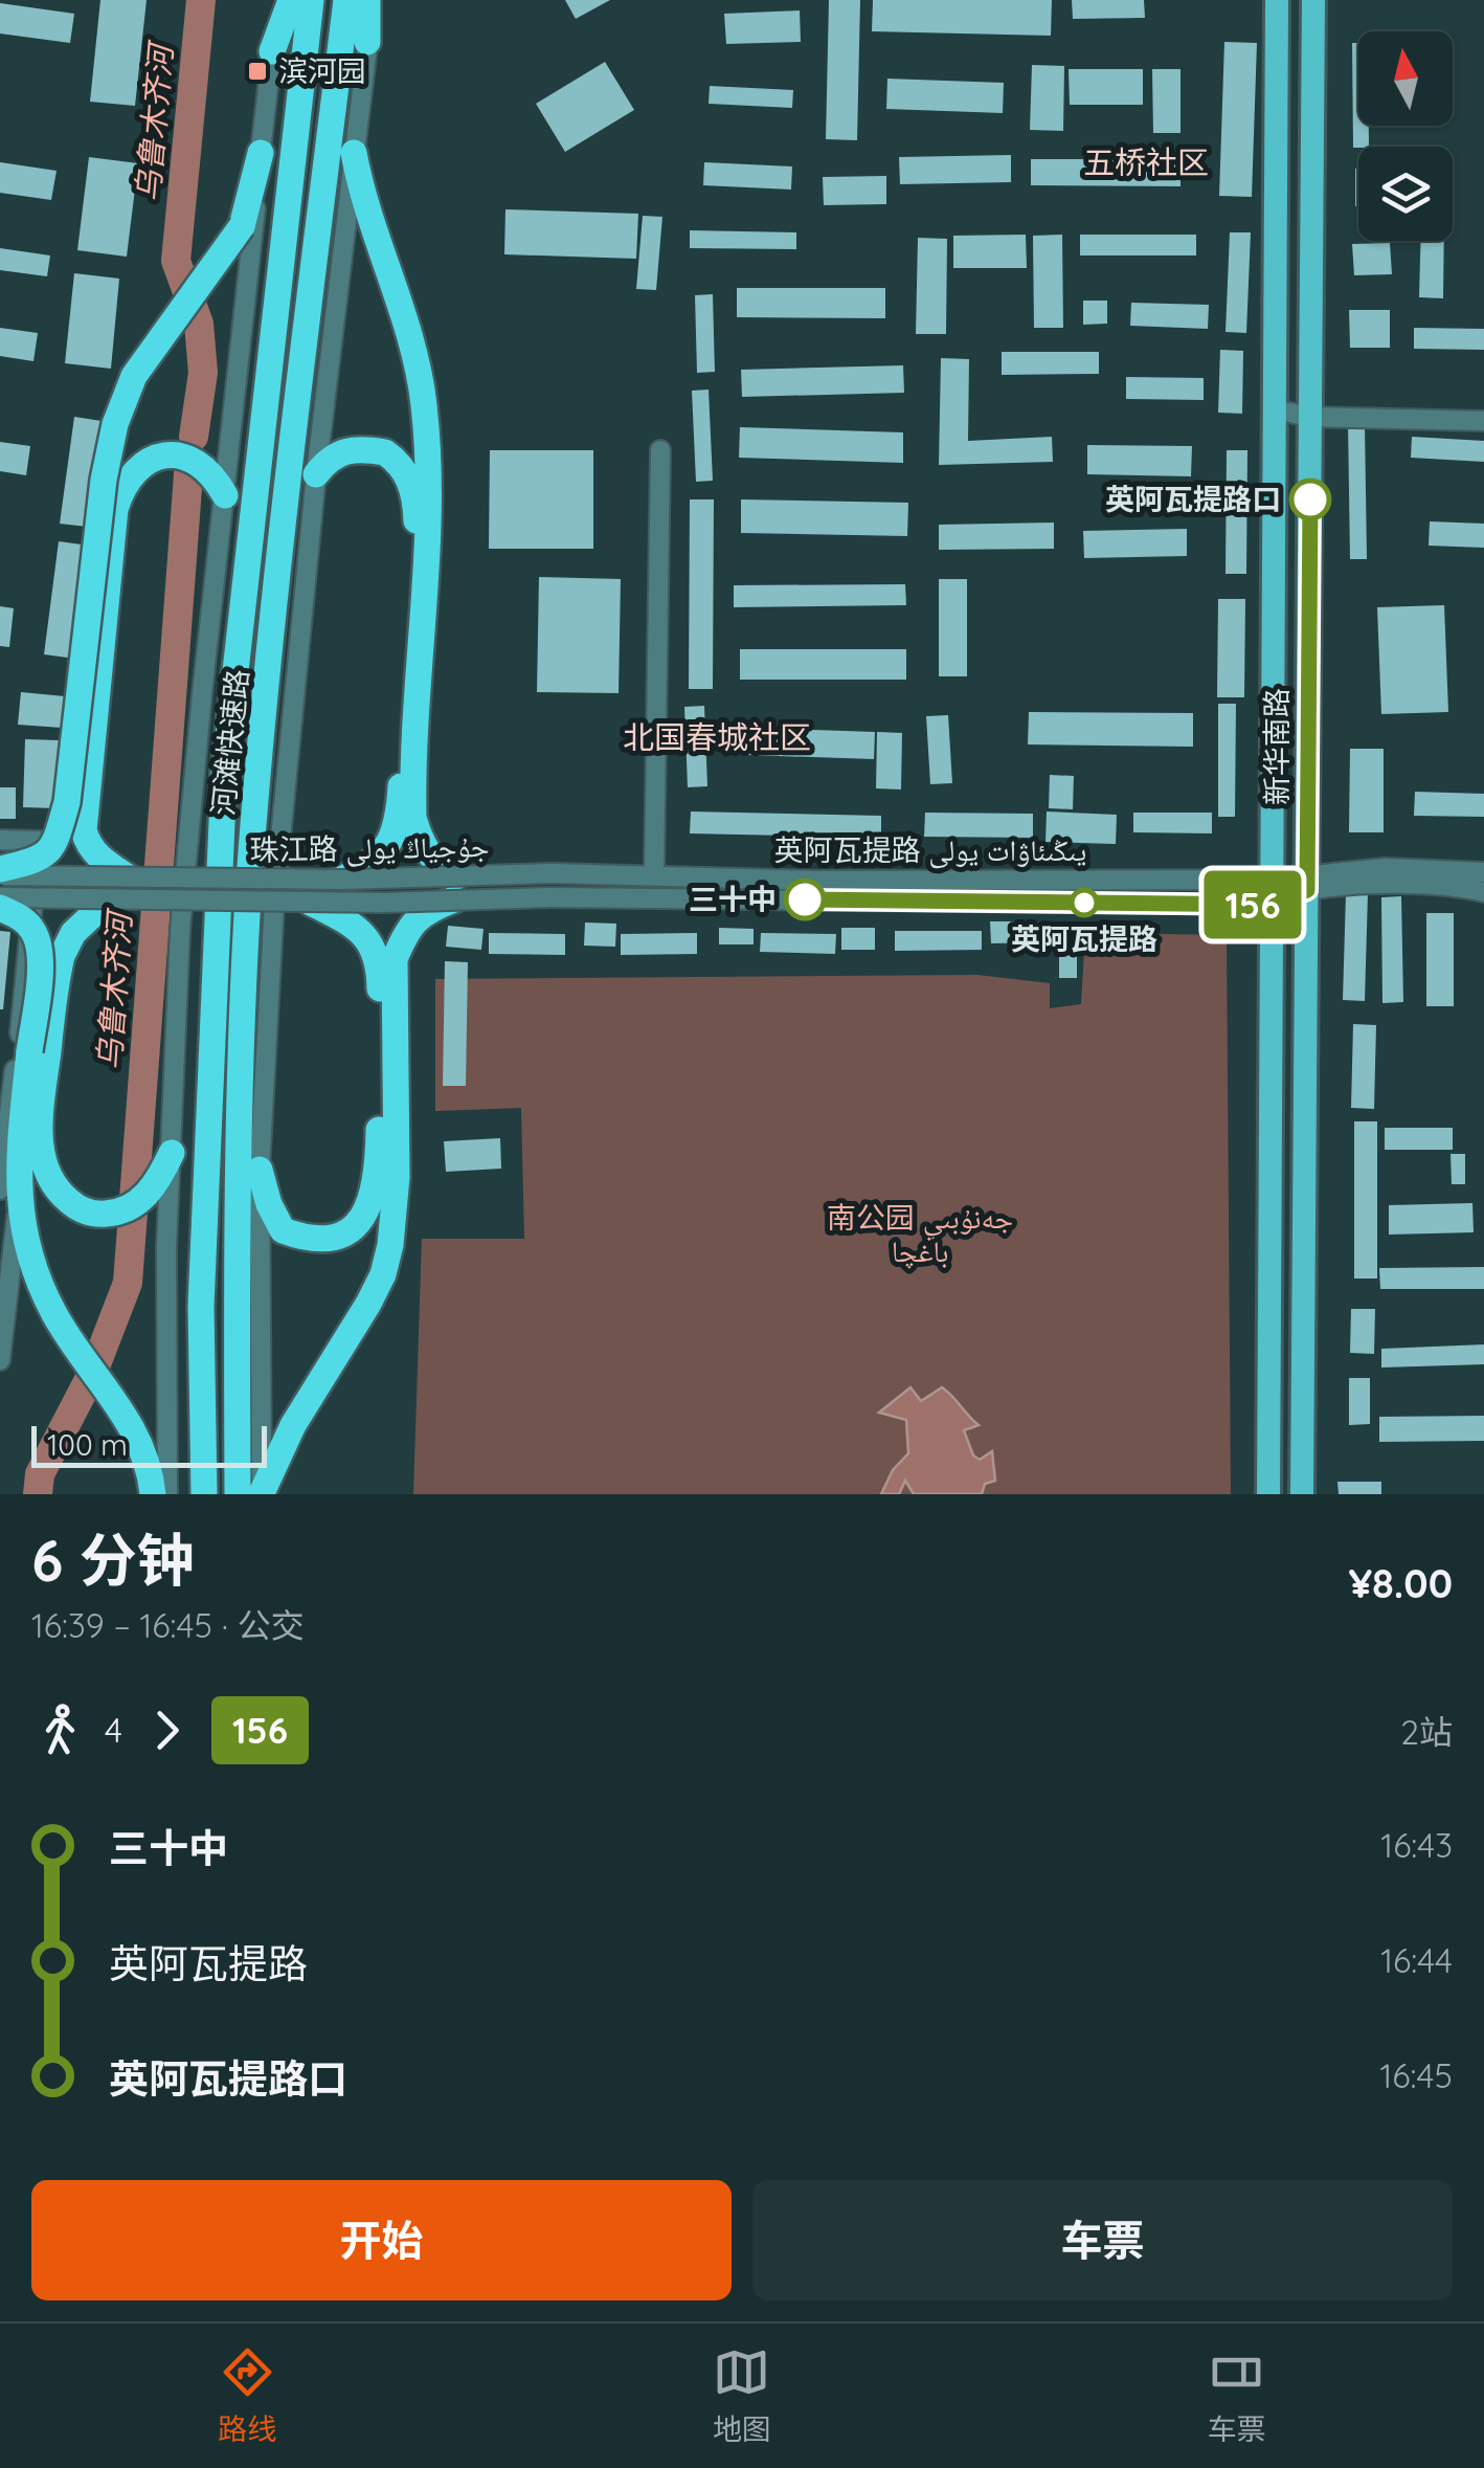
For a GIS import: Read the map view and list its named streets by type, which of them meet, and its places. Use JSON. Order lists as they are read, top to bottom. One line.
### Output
{"streets":{"highway":["河滩快速路"],"main road":["新华南路"],"street":["珠江路 جۇجياڭ يولى","英阿瓦提路 يىڭىئاۋات يولى"]},"crossings":[["新华南路","英阿瓦提路 يىڭىئاۋات يولى"],["珠江路 جۇجياڭ يولى","英阿瓦提路 يىڭىئاۋات يولى"]],"districts":["五桥社区","北国春城社区"],"water":["乌鲁木齐河"],"parks":["南公园 جەنۇبىي باغچا"],"places":{"transit":["滨河园"],"other":["英阿瓦提路口","三十中","英阿瓦提路"]},"lines":["bus line 156"],"scale_bar":"100 m","north":"top","page":{"on_map":"156","scale":"100 m","heading":["6 分钟","16:39 – 16:45 · 公交","¥8.00"],"legs":["4","156","2站"],"list":[{"name":"三十中","value":"16:43"},{"name":"英阿瓦提路","value":"16:44"},{"name":"英阿瓦提路口","value":"16:45"}],"buttons":["开始","车票"],"tabs":["路线","地图","车票"]}}
